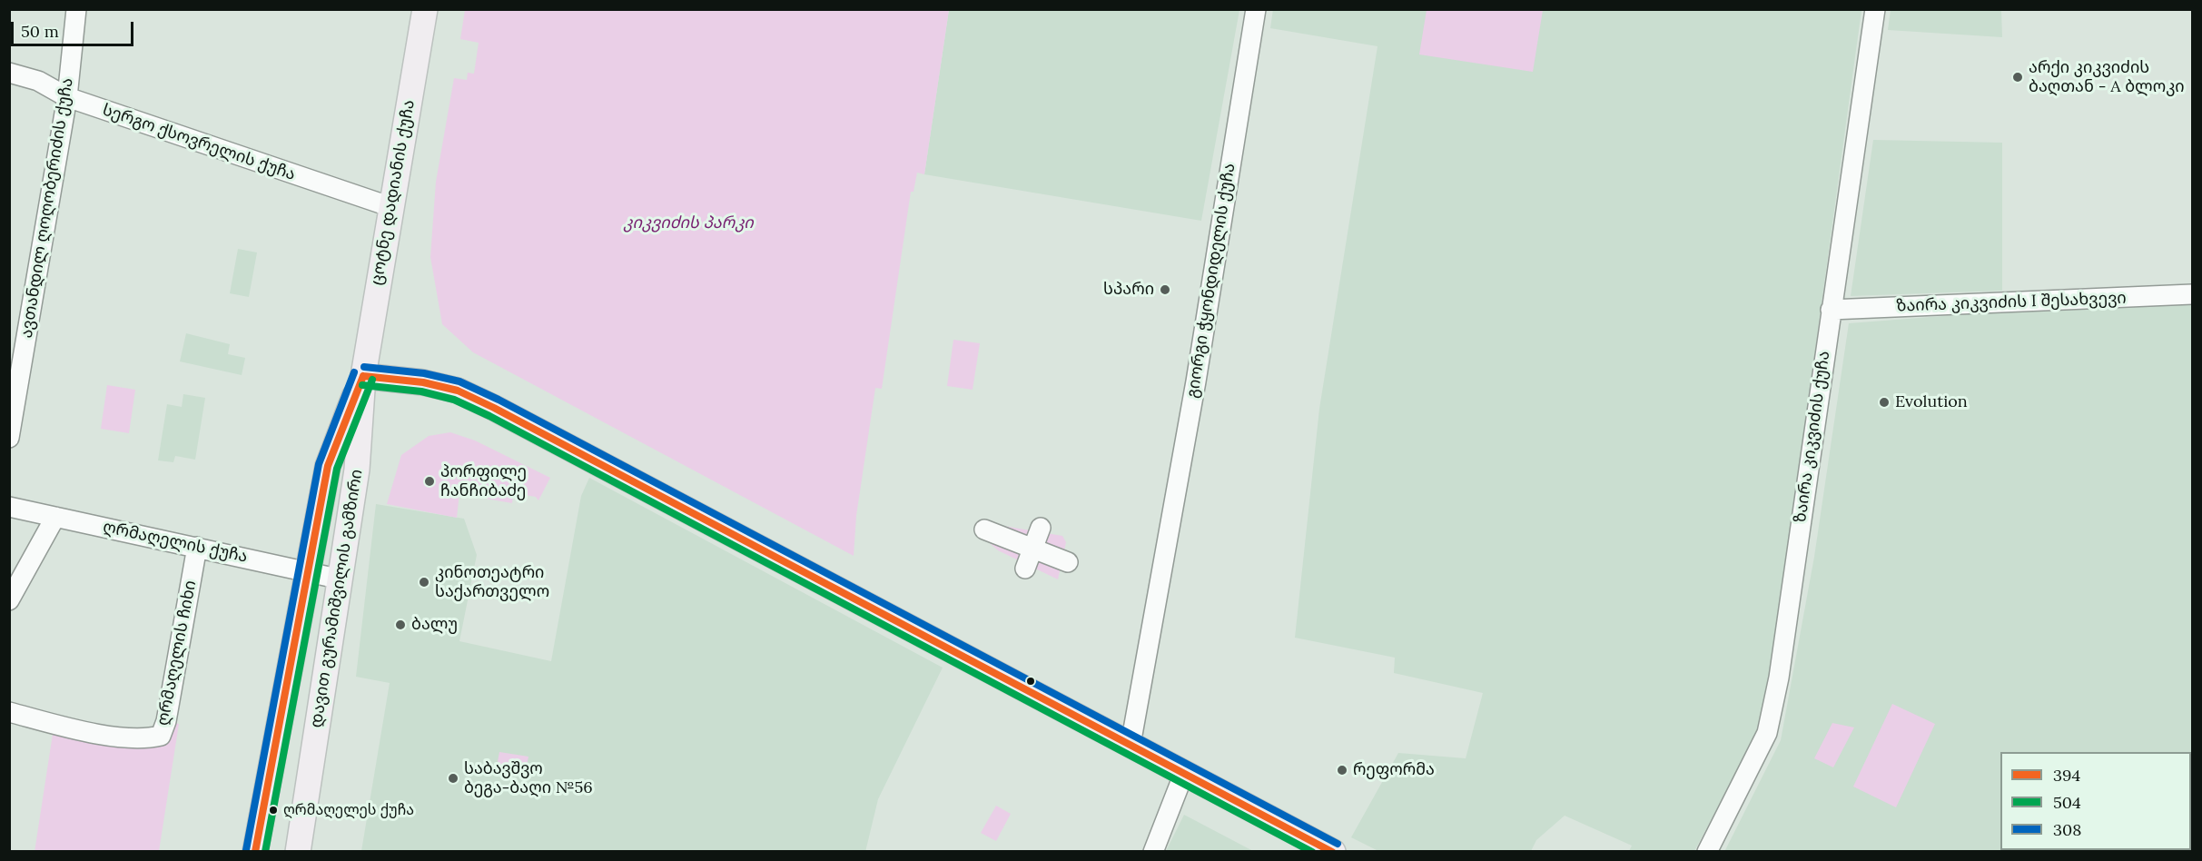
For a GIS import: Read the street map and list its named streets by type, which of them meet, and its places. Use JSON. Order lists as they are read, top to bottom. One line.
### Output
{"streets":{"main road":["ცოტნე დადიანის ქუჩა","დავით გურამიშვილის გამზირი"],"street":["სერგო ქსოვრელის ქუჩა","ავთანდილ ღოღობერიძის ქუჩა","გიორგი ჭყონდიდელის ქუჩა","ზაირა კიკვიძის I შესახვევი","ზაირა კიკვიძის ქუჩა","ღრმაღელის ქუჩა","ღრმაღელის ჩიხი"]},"crossings":[["სერგო ქსოვრელის ქუჩა","ცოტნე დადიანის ქუჩა"],["სერგო ქსოვრელის ქუჩა","ავთანდილ ღოღობერიძის ქუჩა"],["ცოტნე დადიანის ქუჩა","დავით გურამიშვილის გამზირი"],["ზაირა კიკვიძის I შესახვევი","ზაირა კიკვიძის ქუჩა"],["ღრმაღელის ქუჩა","დავით გურამიშვილის გამზირი"],["ღრმაღელის ქუჩა","ღრმაღელის ჩიხი"]],"parks":["კიკვიძის პარკი"],"places":["არქი კიკვიძის ბაღთან - A ბლოკი","სპარი","Evolution","პორფილე ჩანჩიბაძე","კინოთეატრი საქართველო","ბალუ","რეფორმა","საბავშვო ბეგა-ბაღი №56","ღრმაღელეს ქუჩა"],"lines":["transit line 308","transit line 394","transit line 504"],"legend":["394","504","308"],"scale_bar":"50 m"}
